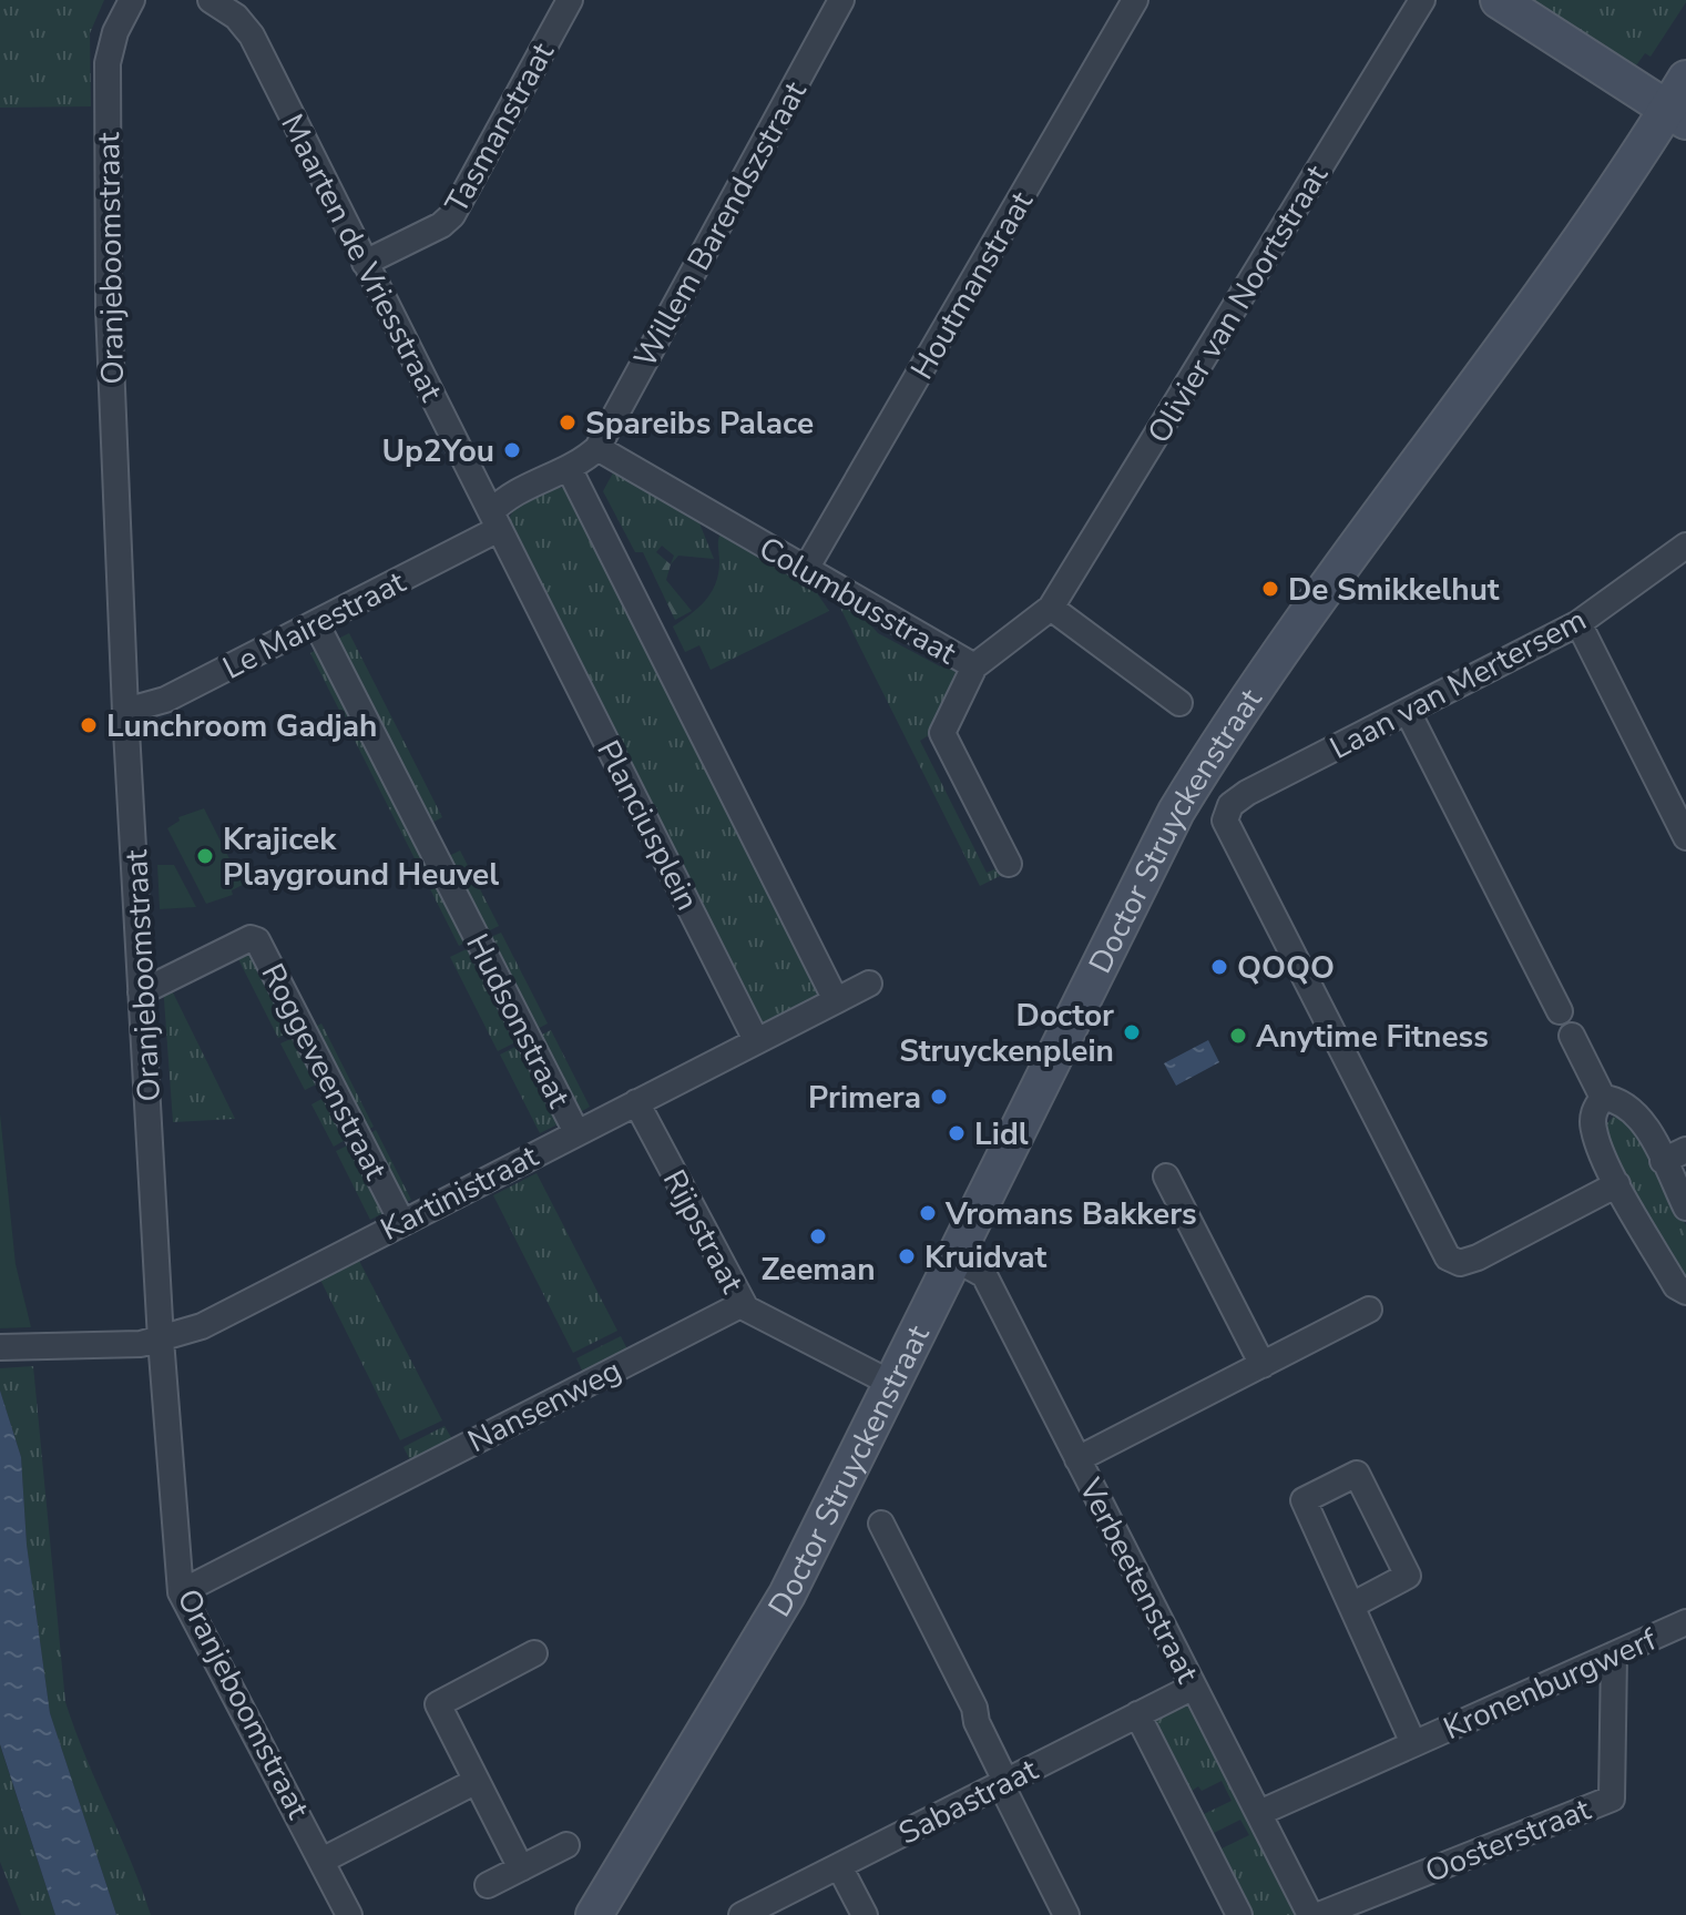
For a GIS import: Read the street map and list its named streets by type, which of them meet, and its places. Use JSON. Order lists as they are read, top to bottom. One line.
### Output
{"streets":{"street":["Tasmanstraat","Willem Barendszstraat","Maarten de Vriesstraat","Oranjeboomstraat","Houtmanstraat","Olivier van Noortstraat","Columbusstraat","Le Mairestraat","Laan van Mertersem","Planciusplein","Doctor Struyckenstraat","Hudsonstraat","Roggeveenstraat","Kartinistraat","Rijpstraat","Nansenweg","Verbeetenstraat","Kronenburgwerf","Sabastraat","Oosterstraat"]},"crossings":[["Tasmanstraat","Maarten de Vriesstraat"],["Willem Barendszstraat","Columbusstraat"],["Maarten de Vriesstraat","Le Mairestraat"],["Maarten de Vriesstraat","Planciusplein"],["Oranjeboomstraat","Le Mairestraat"],["Oranjeboomstraat","Roggeveenstraat"],["Oranjeboomstraat","Kartinistraat"],["Oranjeboomstraat","Nansenweg"],["Houtmanstraat","Columbusstraat"],["Le Mairestraat","Planciusplein"],["Le Mairestraat","Hudsonstraat"],["Planciusplein","Kartinistraat"],["Doctor Struyckenstraat","Rijpstraat"],["Doctor Struyckenstraat","Verbeetenstraat"],["Hudsonstraat","Kartinistraat"],["Roggeveenstraat","Kartinistraat"],["Kartinistraat","Rijpstraat"],["Rijpstraat","Nansenweg"],["Verbeetenstraat","Kronenburgwerf"],["Verbeetenstraat","Sabastraat"],["Kronenburgwerf","Oosterstraat"]],"places":["Spareibs Palace","Up2You","De Smikkelhut","Lunchroom Gadjah","Krajicek Playground Heuvel","QOQO","Doctor Struyckenplein","Anytime Fitness","Primera","Lidl","Vromans Bakkers","Zeeman","Kruidvat"]}
